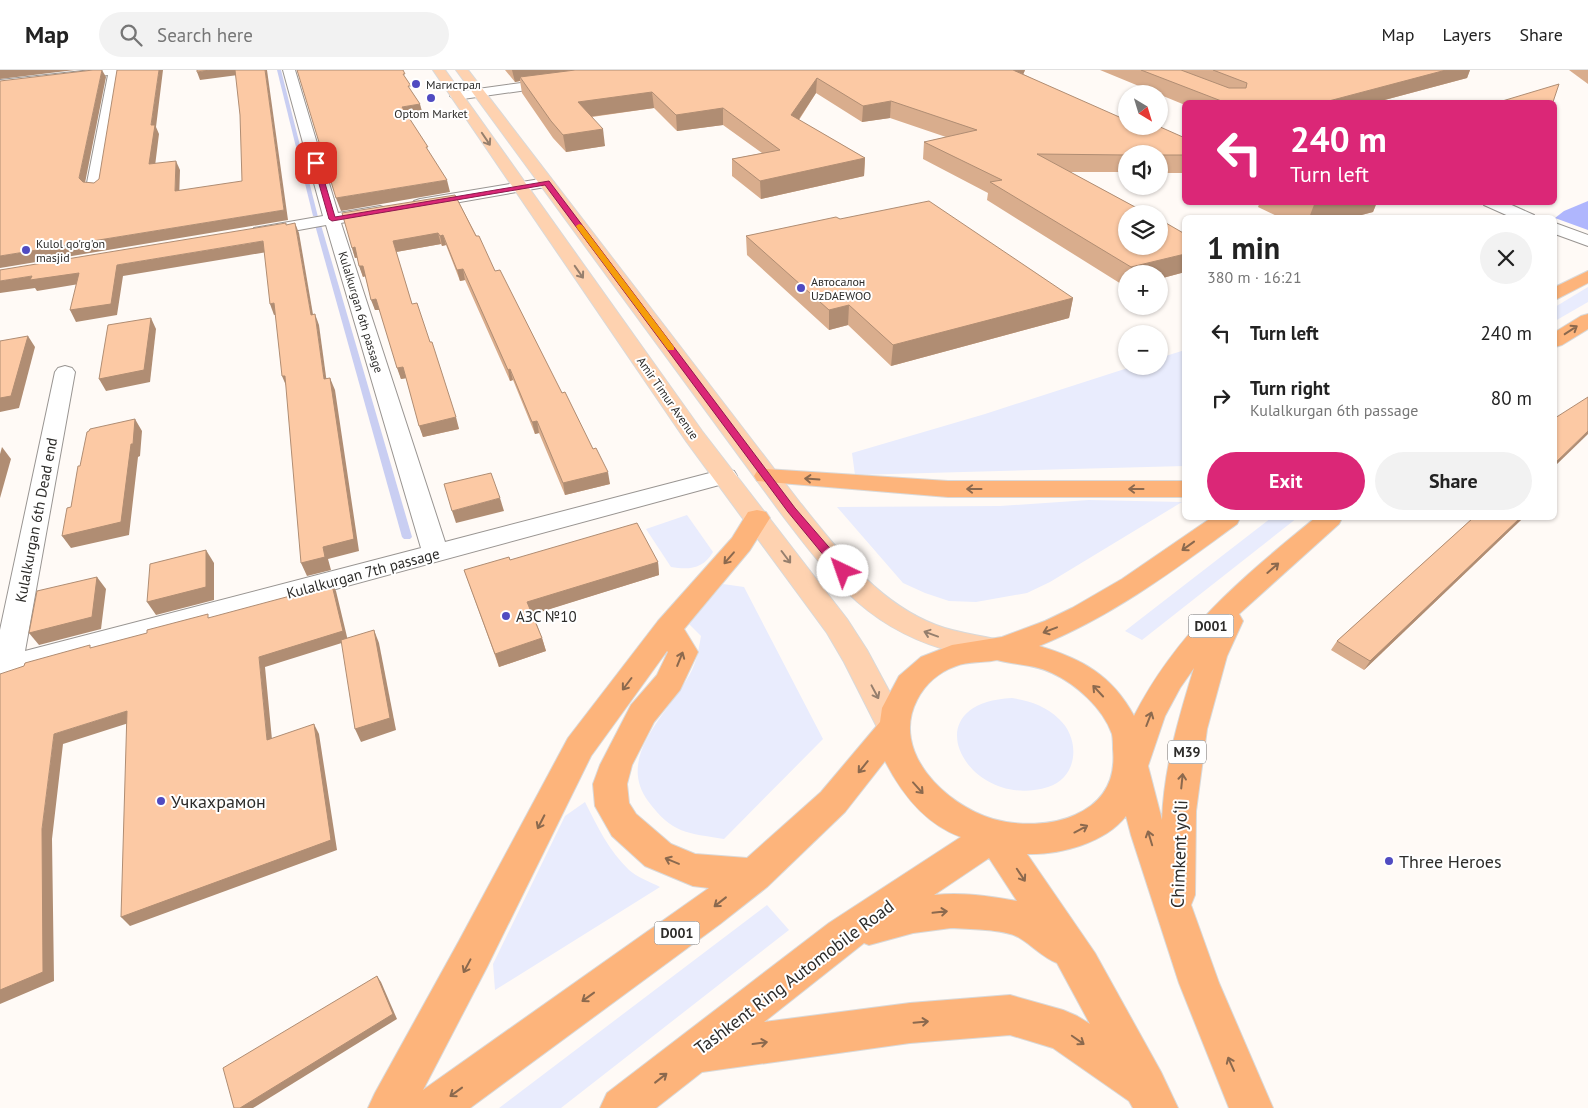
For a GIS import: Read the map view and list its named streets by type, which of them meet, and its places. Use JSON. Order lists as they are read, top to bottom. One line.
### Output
{"streets":{"highway":["D001","M39","Chimkent yo‘li","Tashkent Ring Automobile Road"],"main road":["Amir Timur Avenue"],"street":["Kulalkurgan 6th passage","Kulalkurgan 6th Dead end","Kulalkurgan 7th passage"]},"crossings":[["Kulalkurgan 6th passage","Kulalkurgan 7th passage"],["Amir Timur Avenue","Kulalkurgan 7th passage"],["Amir Timur Avenue","D001"],["Amir Timur Avenue","M39"],["Kulalkurgan 6th Dead end","Kulalkurgan 7th passage"],["D001","M39"],["D001","Chimkent yo‘li"],["M39","Chimkent yo‘li"],["M39","Tashkent Ring Automobile Road"]],"one_way":["Chimkent yo‘li"],"places":["Магистрал","Optom Market","Kulol qo'rg'on masjid","Автосалон UzDAEWOO","АЗС №10","Учкахрамон","Three Heroes"],"north":"bottom right","page":{"header":"Map","search":"Search here","nav":["Map","Layers","Share"],"map_buttons":["+","−"],"turn":["240 m","Turn left"],"heading":["1 min","380 m · 16:21"],"list":[{"name":"Turn left","value":"240 m"},{"name":"Turn right","note":"Kulalkurgan 6th passage","value":"80 m"}],"buttons":["Exit","Share"]}}
